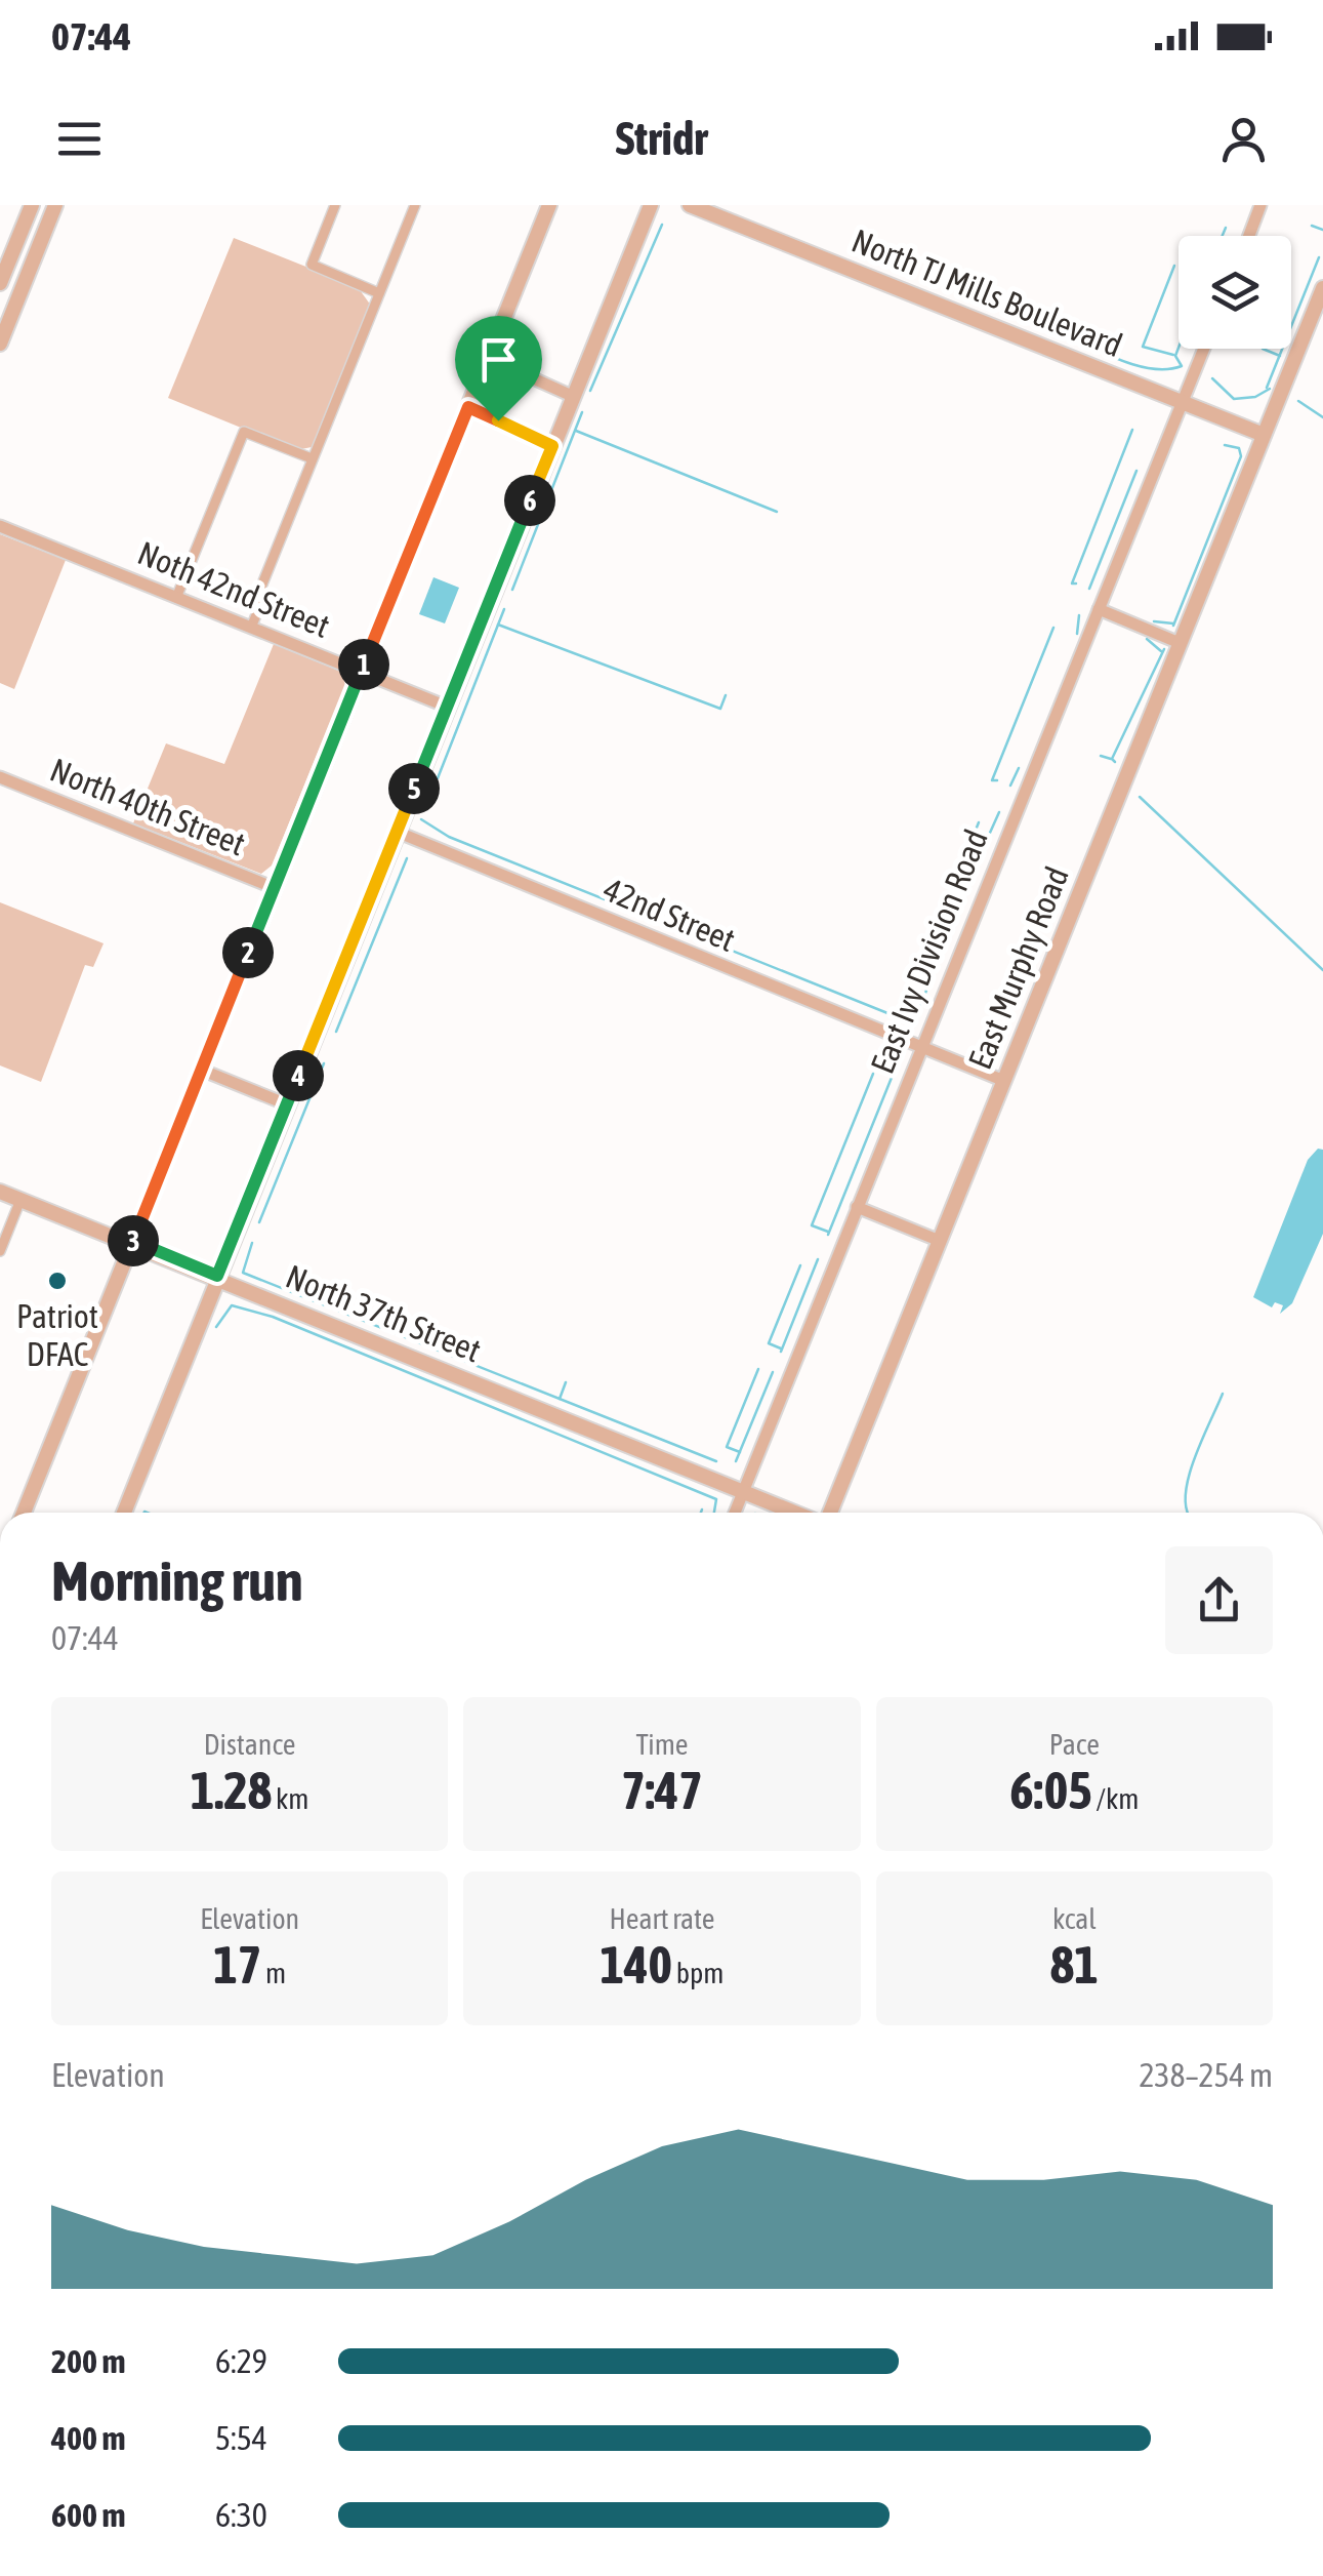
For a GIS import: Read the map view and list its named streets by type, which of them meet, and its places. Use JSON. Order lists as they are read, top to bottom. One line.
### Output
{"streets":{"street":["North TJ Mills Boulevard","Noth 42nd Street","North 40th Street","42nd Street","East Ivy Division Road","East Murphy Road","North 37th Street"]},"crossings":[["North TJ Mills Boulevard","East Ivy Division Road"],["North TJ Mills Boulevard","East Murphy Road"],["42nd Street","East Ivy Division Road"],["42nd Street","East Murphy Road"],["East Ivy Division Road","North 37th Street"]],"places":["Patriot DFAC"],"page":{"status":"07:44","header":"Stridr","pins":["6","1","5","2","4","3"],"heading":["Morning run","07:44"],"stats":[["Distance","1.28 km"],["Time","7:47"],["Pace","6:05 /km"],["Elevation","17 m"],["Heart rate","140 bpm"],["kcal","81"]],"chart":["Elevation","238–254 m"],"list":[{"name":"200 m","note":"6:29"},{"name":"400 m","note":"5:54"},{"name":"600 m","note":"6:30"}]}}
